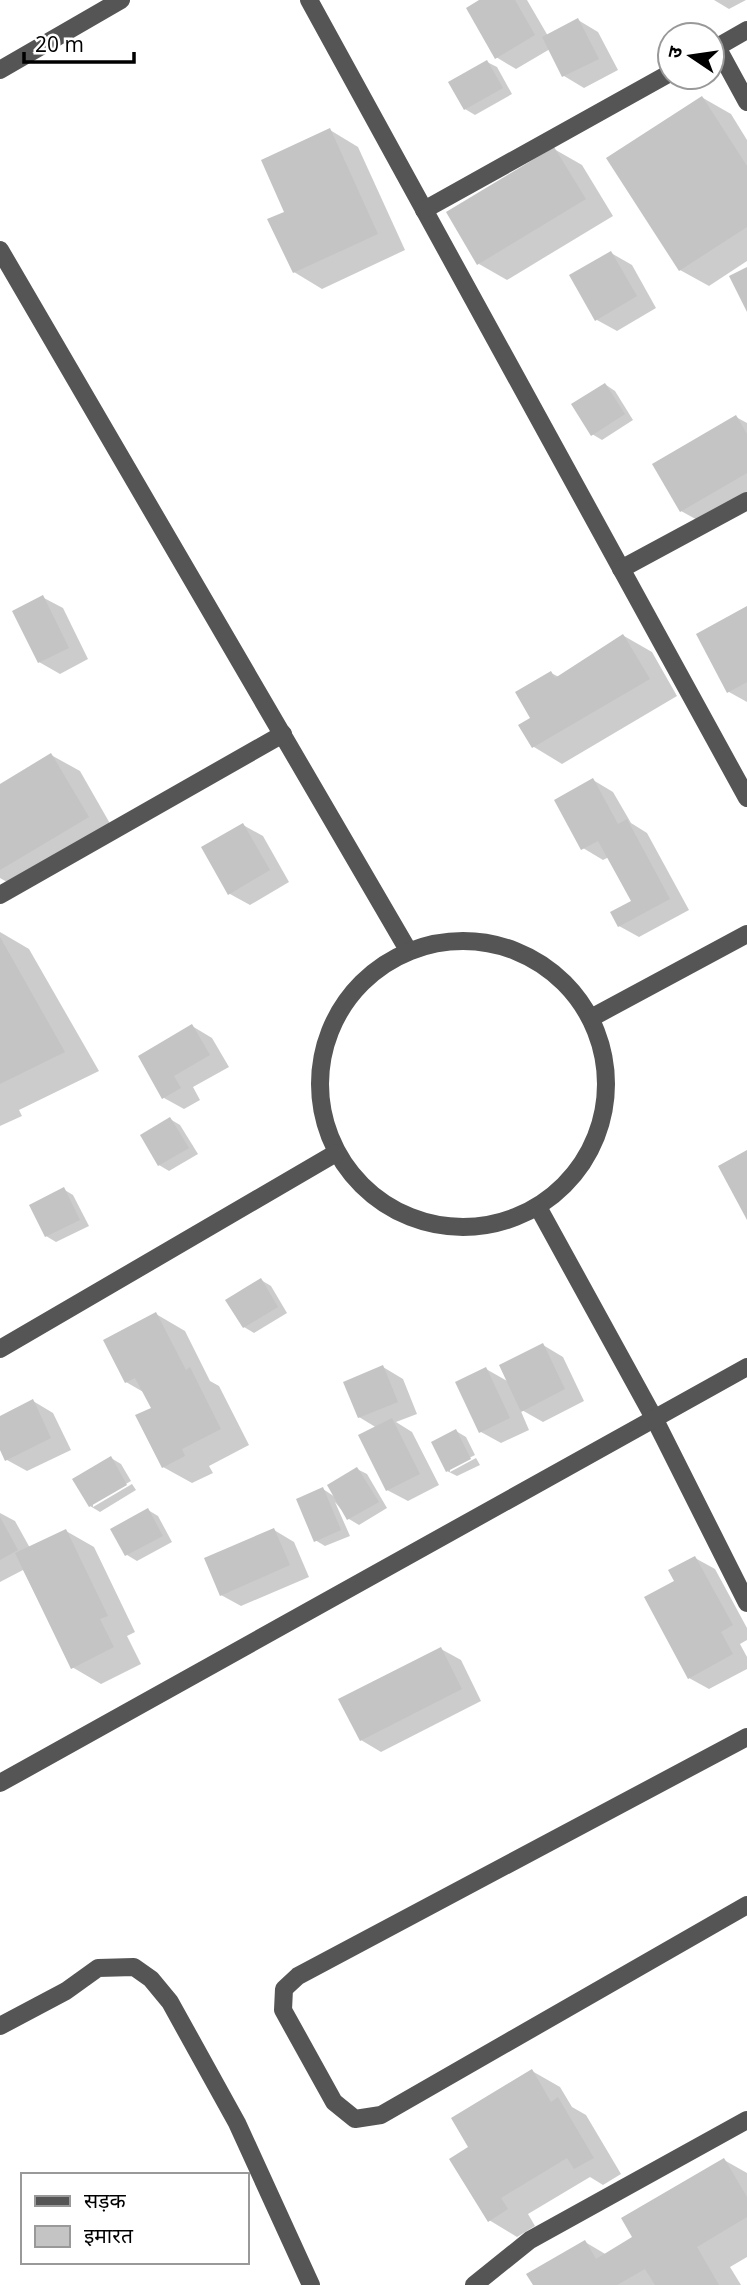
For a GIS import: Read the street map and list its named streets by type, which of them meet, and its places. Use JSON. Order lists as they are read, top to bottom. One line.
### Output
{"legend":["सड़क","इमारत"],"scale_bar":"20 m","north":"left"}
